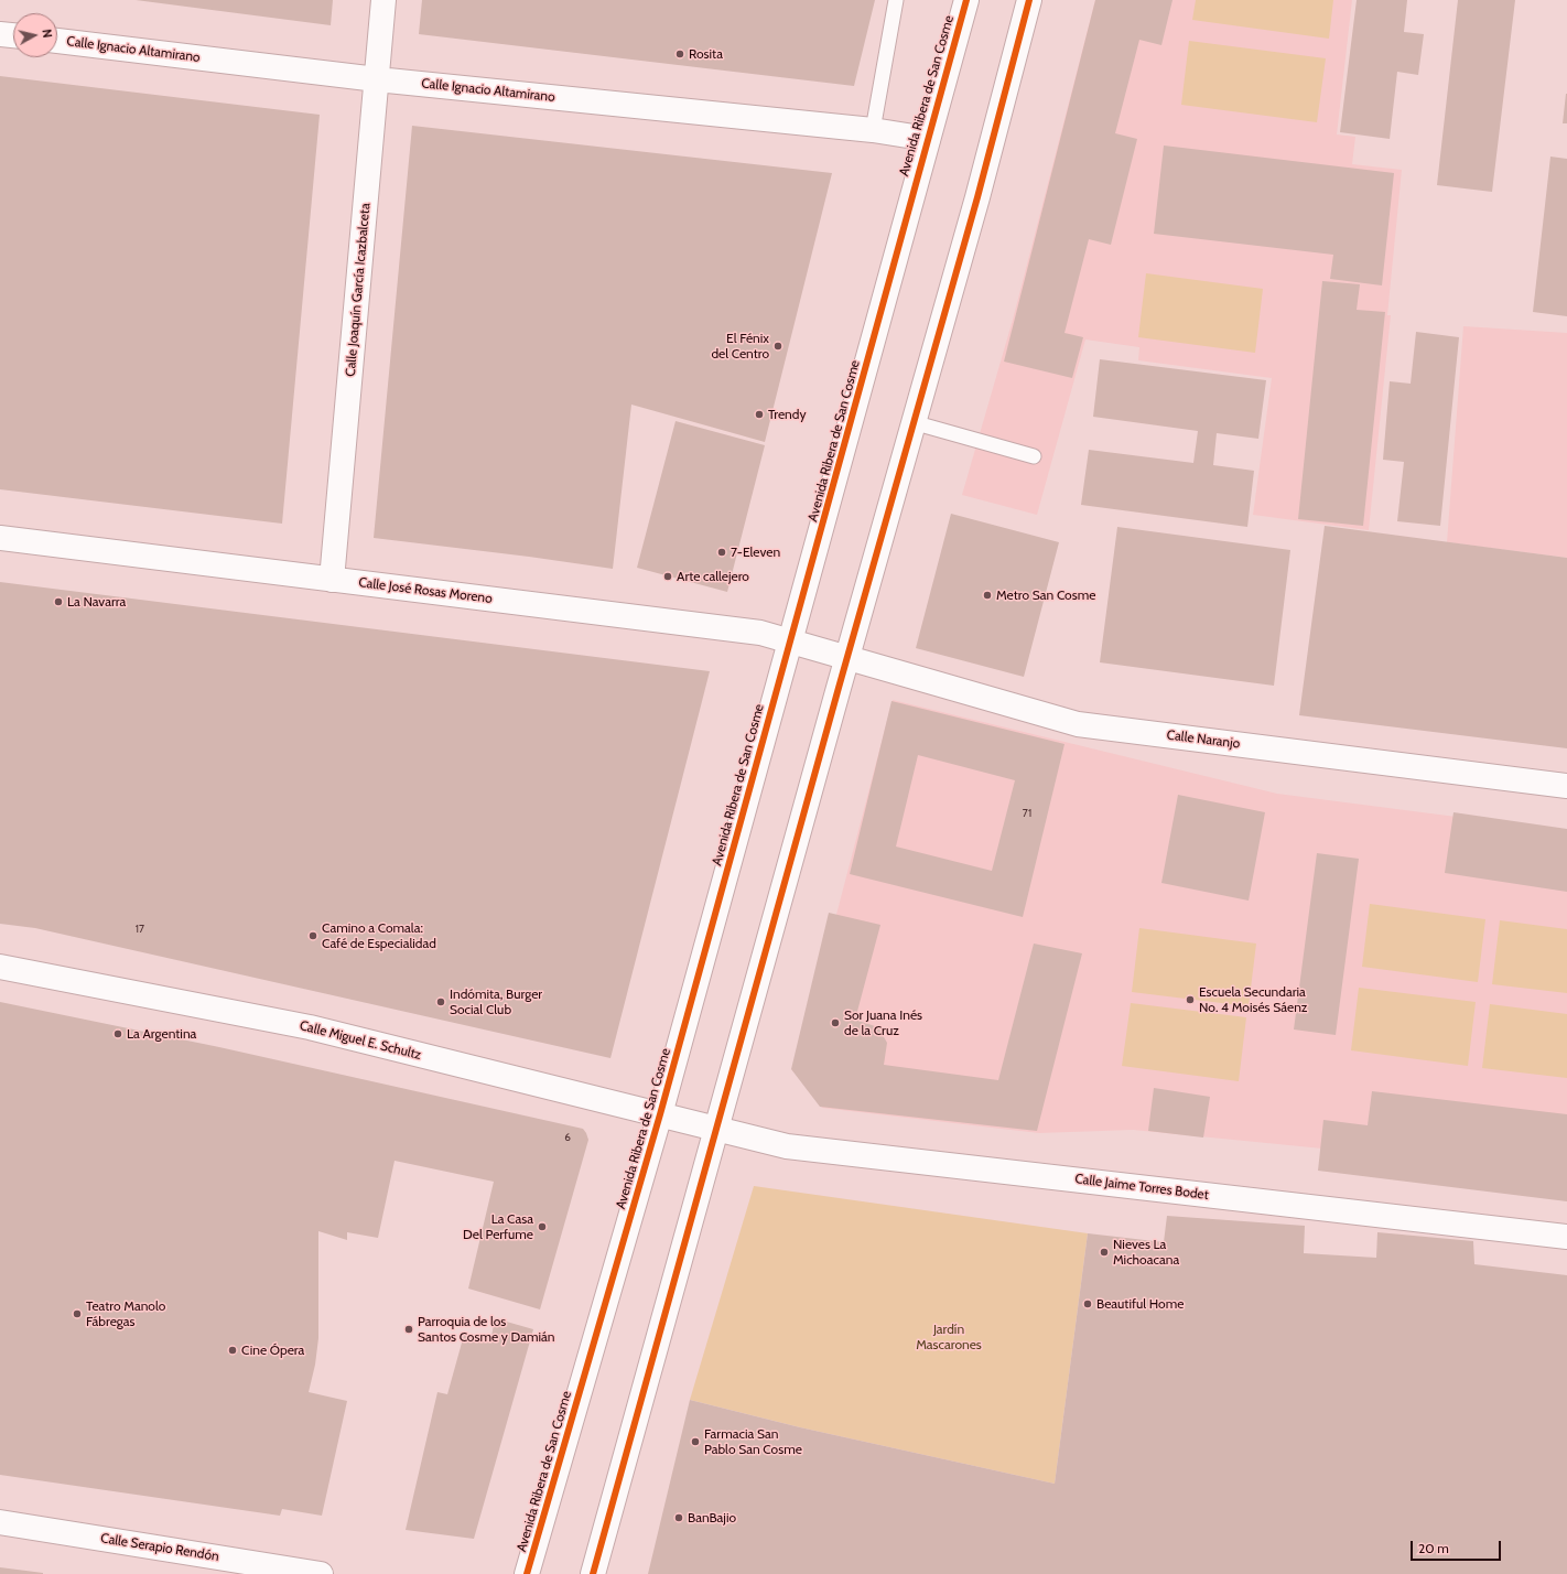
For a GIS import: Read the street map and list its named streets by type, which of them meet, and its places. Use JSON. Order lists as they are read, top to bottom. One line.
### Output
{"streets":{"street":["Calle Ignacio Altamirano","Avenida Ribera de San Cosme","Calle Joaquín García Icazbalceta","Calle José Rosas Moreno","Calle Naranjo","Calle Miguel E. Schultz","Calle Jaime Torres Bodet","Calle Serapio Rendón"]},"crossings":[["Calle Ignacio Altamirano","Avenida Ribera de San Cosme"],["Calle Ignacio Altamirano","Calle Joaquín García Icazbalceta"],["Avenida Ribera de San Cosme","Calle José Rosas Moreno"],["Avenida Ribera de San Cosme","Calle Miguel E. Schultz"],["Calle Joaquín García Icazbalceta","Calle José Rosas Moreno"],["Calle José Rosas Moreno","Calle Naranjo"],["Calle Miguel E. Schultz","Calle Jaime Torres Bodet"]],"parks":["Jardín Mascarones"],"places":["Rosita","El Fénix del Centro","Trendy","7-Eleven","Arte callejero","Metro San Cosme","La Navarra","Camino a Comala: Café de Especialidad","Escuela Secundaria No. 4 Moisés Sáenz","Indómita, Burger Social Club","Sor Juana Inés de la Cruz","La Argentina","La Casa Del Perfume","Nieves La Michoacana","Beautiful Home","Teatro Manolo Fábregas","Parroquia de los Santos Cosme y Damián","Cine Ópera","Farmacia San Pablo San Cosme","BanBajio"],"house_numbers":["71","17","6"],"scale_bar":"20 m","north":"right"}
